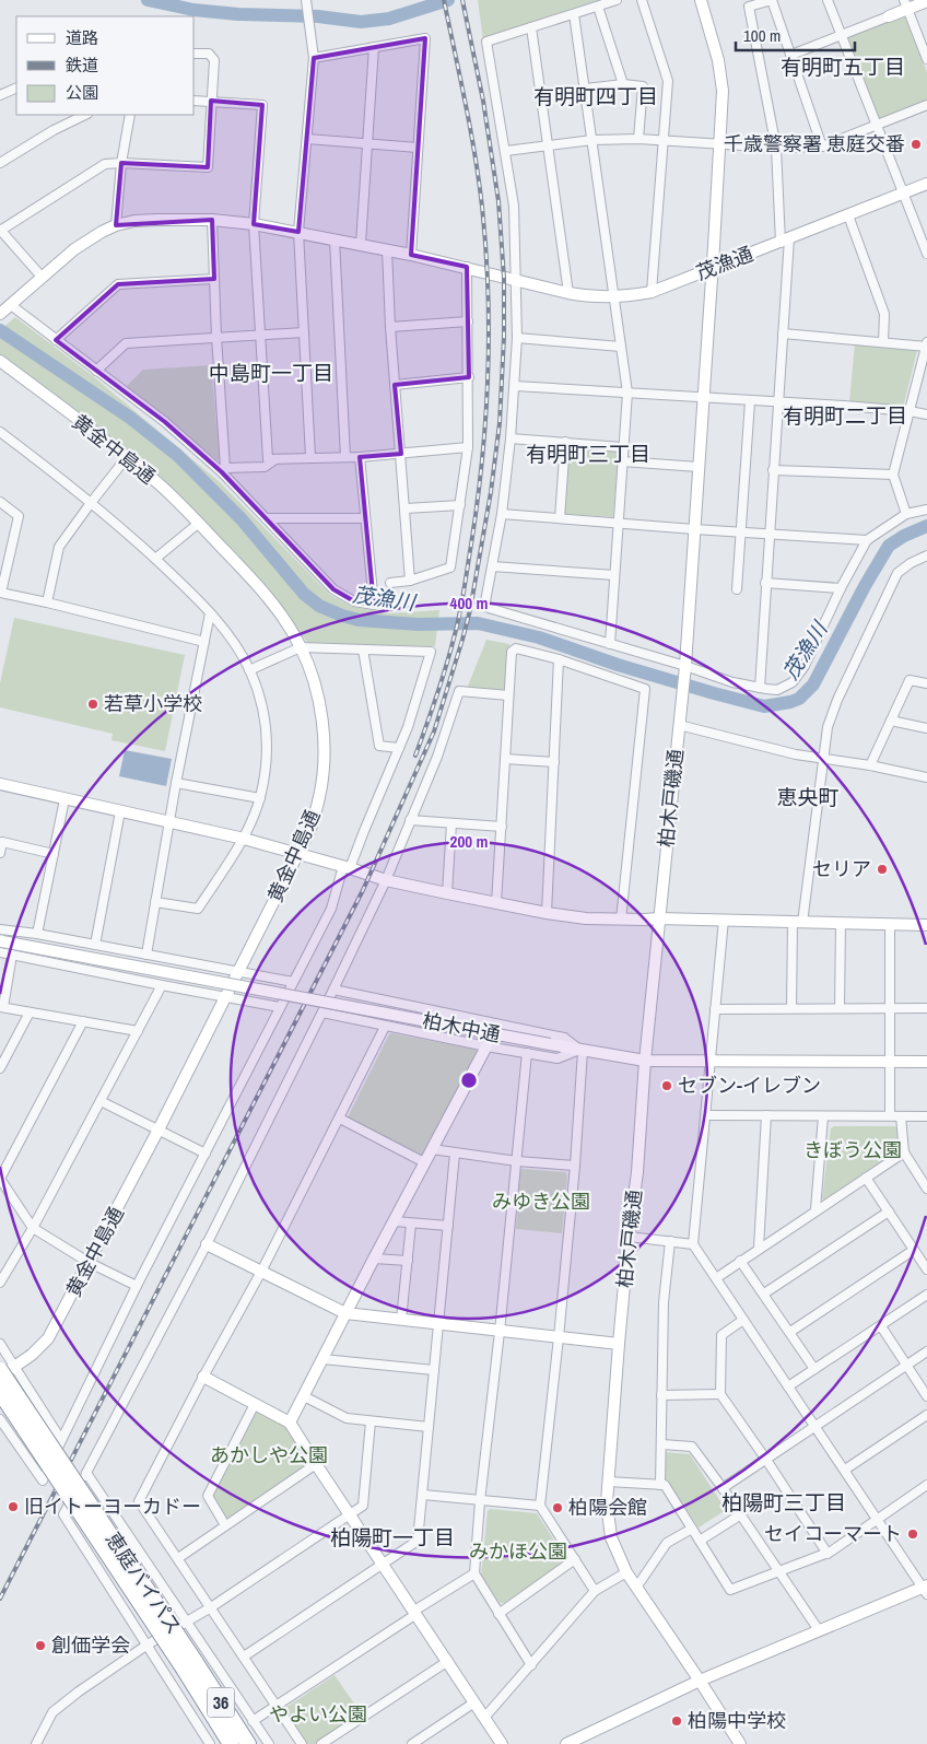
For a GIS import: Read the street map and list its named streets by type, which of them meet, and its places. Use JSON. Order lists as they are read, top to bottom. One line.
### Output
{"streets":{"highway":["恵庭バイパス","36"],"street":["茂漁通","黄金中島通","柏木戸磯通","柏木中通"]},"crossings":[["茂漁通","柏木戸磯通"],["柏木戸磯通","柏木中通"]],"districts":["有明町五丁目","有明町四丁目","中島町一丁目","有明町二丁目","有明町三丁目","恵央町","柏陽町三丁目","柏陽町一丁目"],"water":["茂漁川"],"parks":["きぼう公園","みゆき公園","あかしや公園","みかほ公園","やよい公園"],"places":["千歳警察署 恵庭交番","若草小学校","セリア","セブン-イレブン","旧イトーヨーカドー","柏陽会館","セイコーマート","創価学会","柏陽中学校"],"legend":["道路","鉄道","公園"],"scale_bar":"100 m","rings":["400 m","200 m"]}
